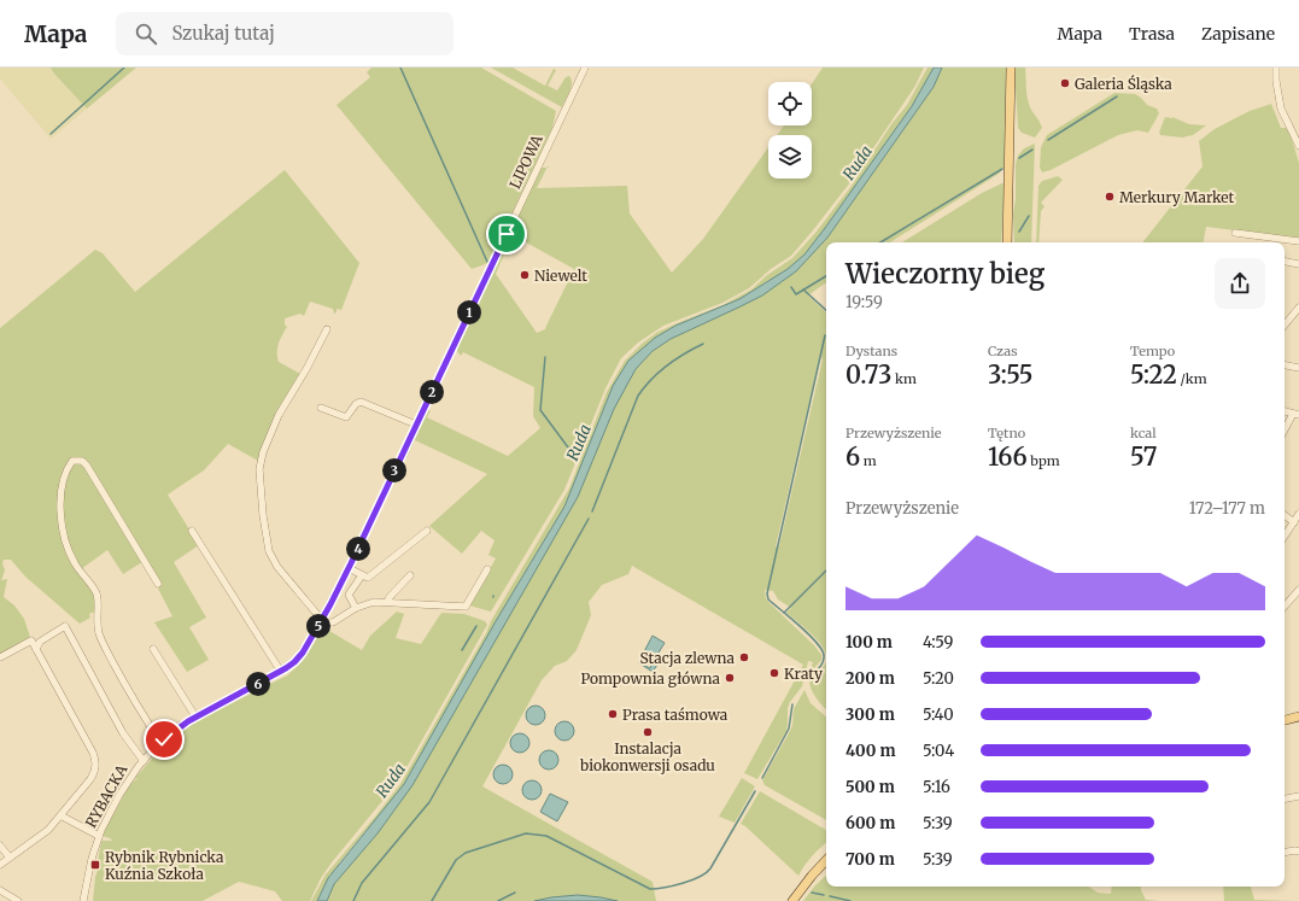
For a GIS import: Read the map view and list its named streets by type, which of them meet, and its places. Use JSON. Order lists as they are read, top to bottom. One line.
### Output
{"streets":{"street":["LIPOWA","RYBACKA"]},"crossings":[["LIPOWA","RYBACKA"]],"water":["Ruda"],"places":{"other":["Galeria Śląska","Merkury Market","Niewelt","Stacja zlewna","Kraty","Pompownia główna","Prasa taśmowa","Instalacja biokonwersji osadu"],"transit":["Rybnik Rybnicka Kuźnia Szkoła"]},"page":{"header":"Mapa","search":"Szukaj tutaj","nav":["Mapa","Trasa","Zapisane"],"heading":["Wieczorny bieg","19:59"],"pins":["1","2","3","4","5","6"],"stats":[["Dystans","0.73 km"],["Czas","3:55"],["Tempo","5:22 /km"],["Przewyższenie","6 m"],["Tętno","166 bpm"],["kcal","57"]],"chart":["Przewyższenie","172–177 m"],"list":[{"name":"100 m","note":"4:59"},{"name":"200 m","note":"5:20"},{"name":"300 m","note":"5:40"},{"name":"400 m","note":"5:04"},{"name":"500 m","note":"5:16"},{"name":"600 m","note":"5:39"},{"name":"700 m","note":"5:39"}]}}
